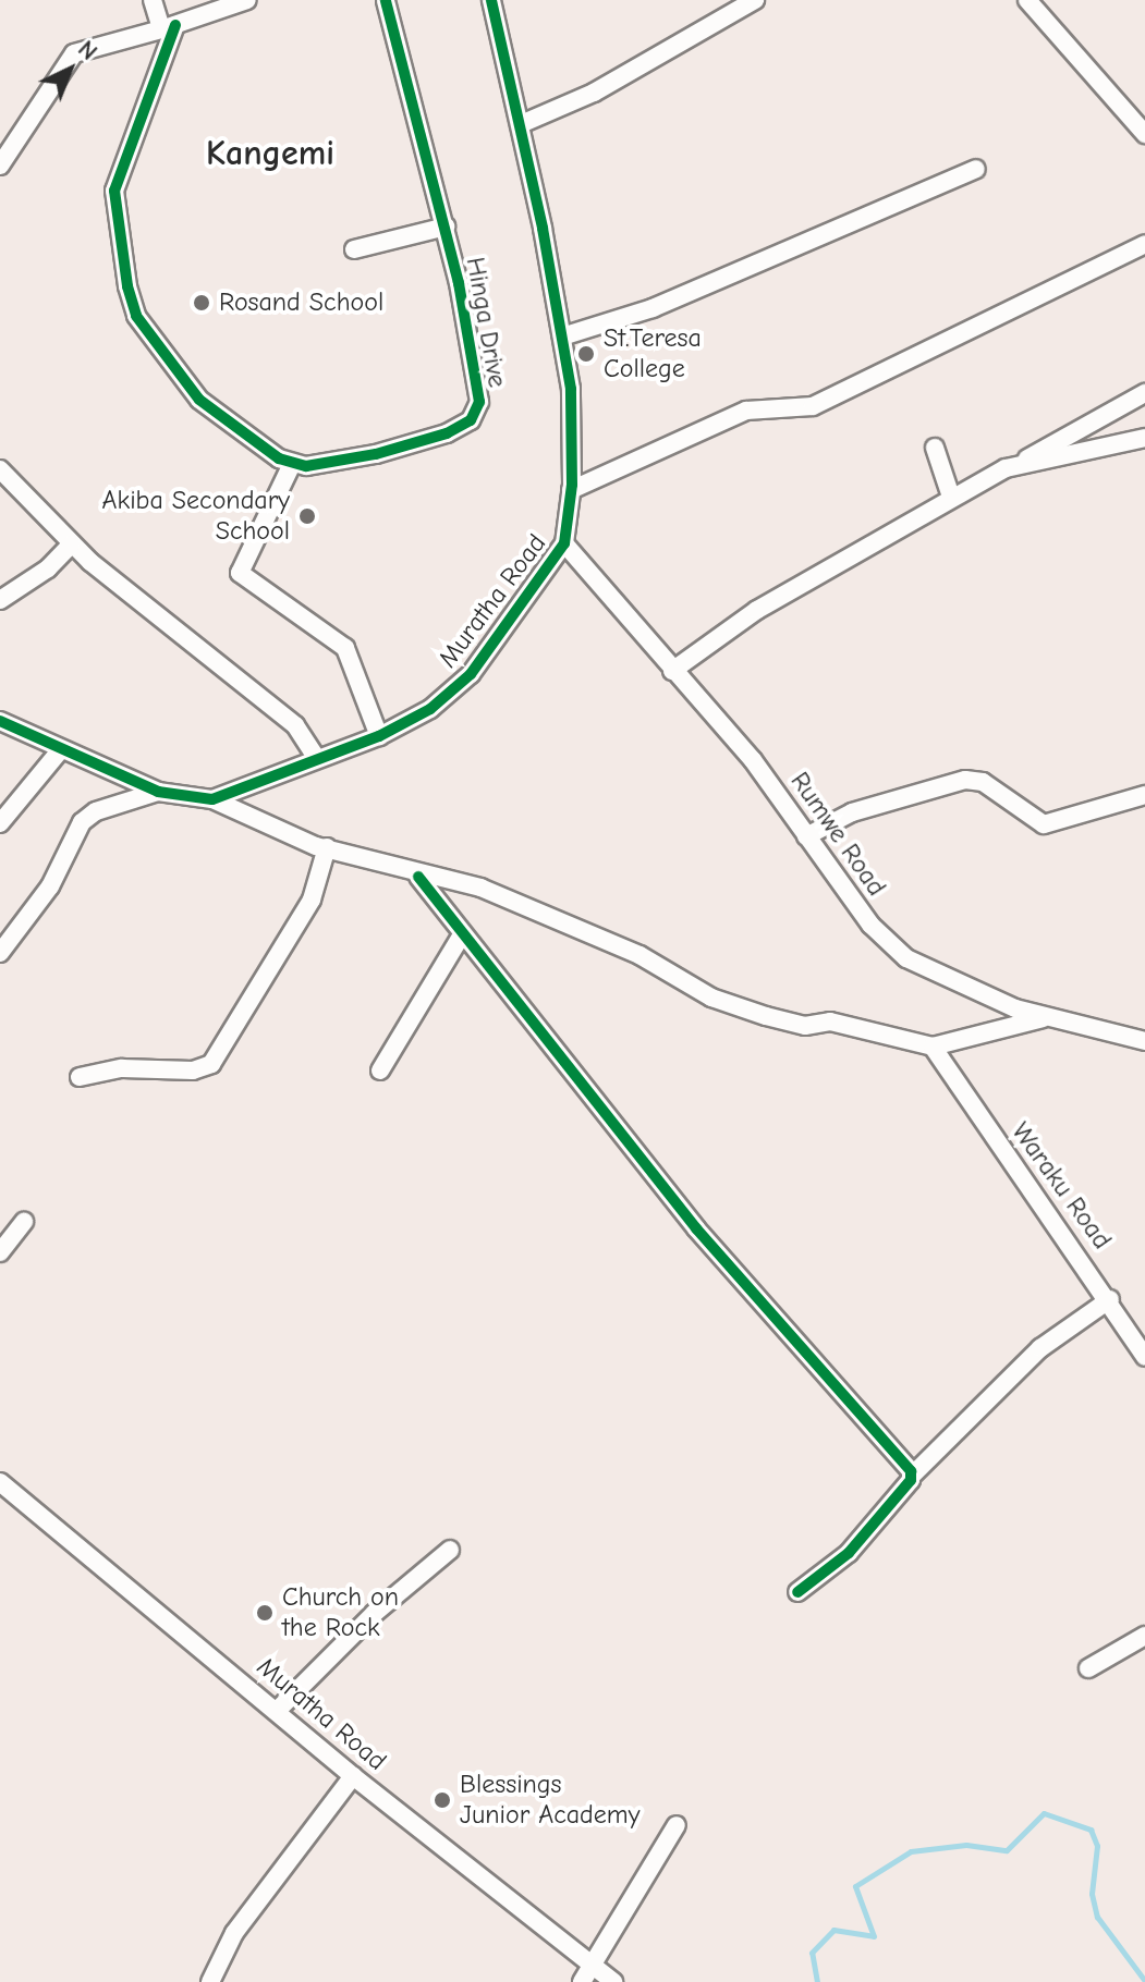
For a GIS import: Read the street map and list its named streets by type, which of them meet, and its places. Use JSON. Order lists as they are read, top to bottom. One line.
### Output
{"streets":{"street":["Hinga Drive","Muratha Road","Rumwe Road","Waraku Road"]},"crossings":[["Muratha Road","Rumwe Road"]],"districts":["Kangemi"],"places":["Rosand School","St.Teresa College","Akiba Secondary School","Church on the Rock","Blessings Junior Academy"],"north":"top right"}
